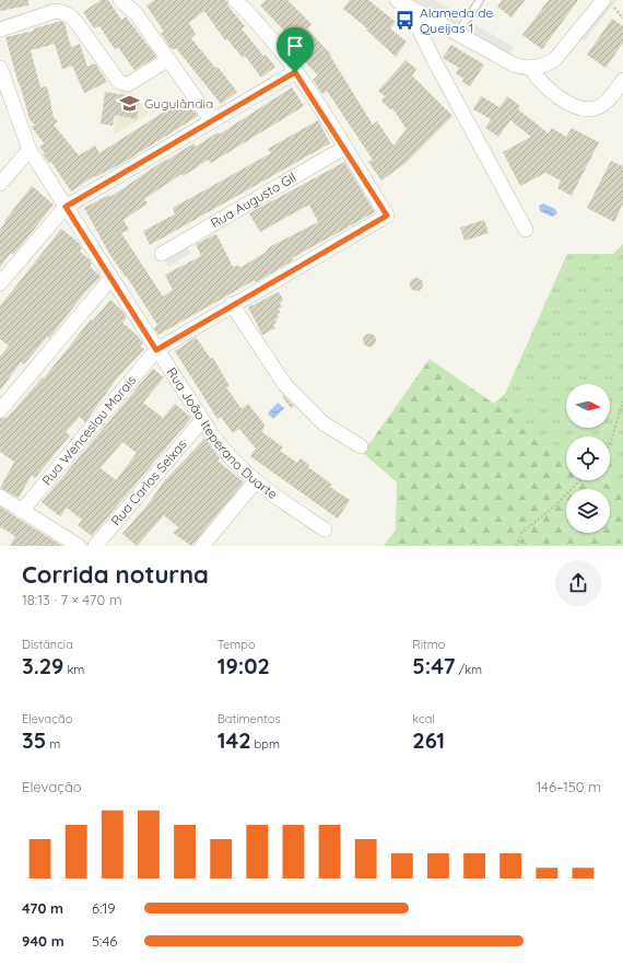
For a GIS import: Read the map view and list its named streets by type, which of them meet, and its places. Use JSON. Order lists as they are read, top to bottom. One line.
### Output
{"streets":{"street":["Rua Augusto Gil","Rua Wenceslau Morais","Rua João Iteperano Duarte","Rua Carlos Seixas"]},"crossings":[["Rua Augusto Gil","Rua Wenceslau Morais"],["Rua Wenceslau Morais","Rua João Iteperano Duarte"],["Rua João Iteperano Duarte","Rua Carlos Seixas"]],"places":{"bus stop":["Alameda de Queijas 1"],"school or university":["Gugulândia"]},"north":"right","page":{"heading":["Corrida noturna","18:13 · 7 × 470 m"],"stats":[["Distância","3.29 km"],["Tempo","19:02"],["Ritmo","5:47 /km"],["Elevação","35 m"],["Batimentos","142 bpm"],["kcal","261"]],"chart":["Elevação","146–150 m"],"list":[{"name":"470 m","note":"6:19"},{"name":"940 m","note":"5:46"}]}}
